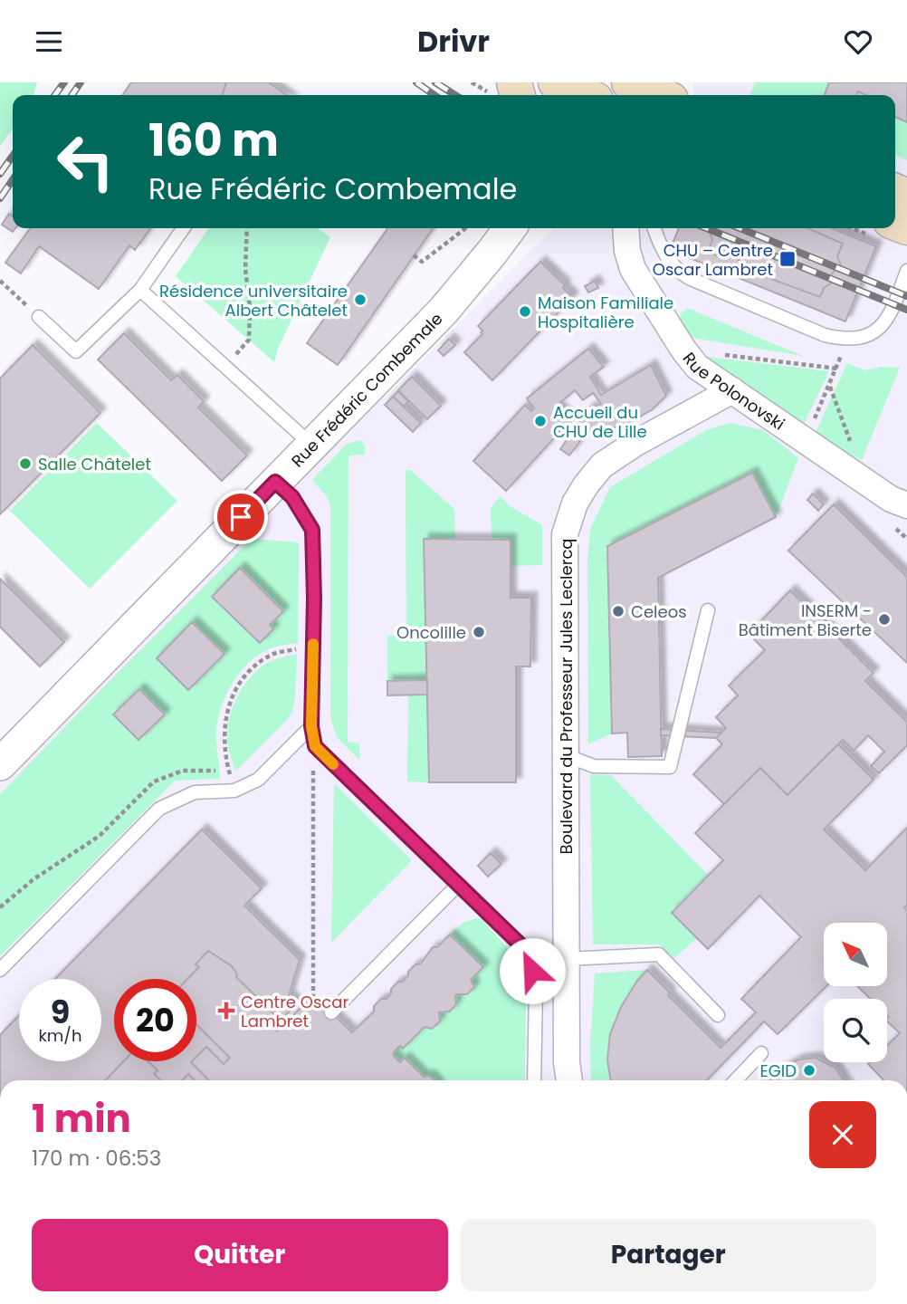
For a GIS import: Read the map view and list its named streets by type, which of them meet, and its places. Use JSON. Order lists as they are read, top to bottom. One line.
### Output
{"streets":{"street":["Rue Frédéric Combemale","Rue Polonovski","Boulevard du Professeur Jules Leclercq"]},"crossings":[["Rue Polonovski","Boulevard du Professeur Jules Leclercq"]],"places":{"transit":["CHU – Centre Oscar Lambret"],"other":["Résidence universitaire Albert Châtelet","Maison Familiale Hospitalière","Accueil du CHU de Lille","Salle Châtelet","Celeos","INSERM - Bâtiment Biserte","Oncolille","EGID"],"health":["Centre Oscar Lambret"]},"north":"top left","page":{"header":"Drivr","turn":["160 m","Rue Frédéric Combemale"],"speed":"9 km/h","limit":"20","heading":["1 min","170 m · 06:53"],"buttons":["Quitter","Partager"]}}
